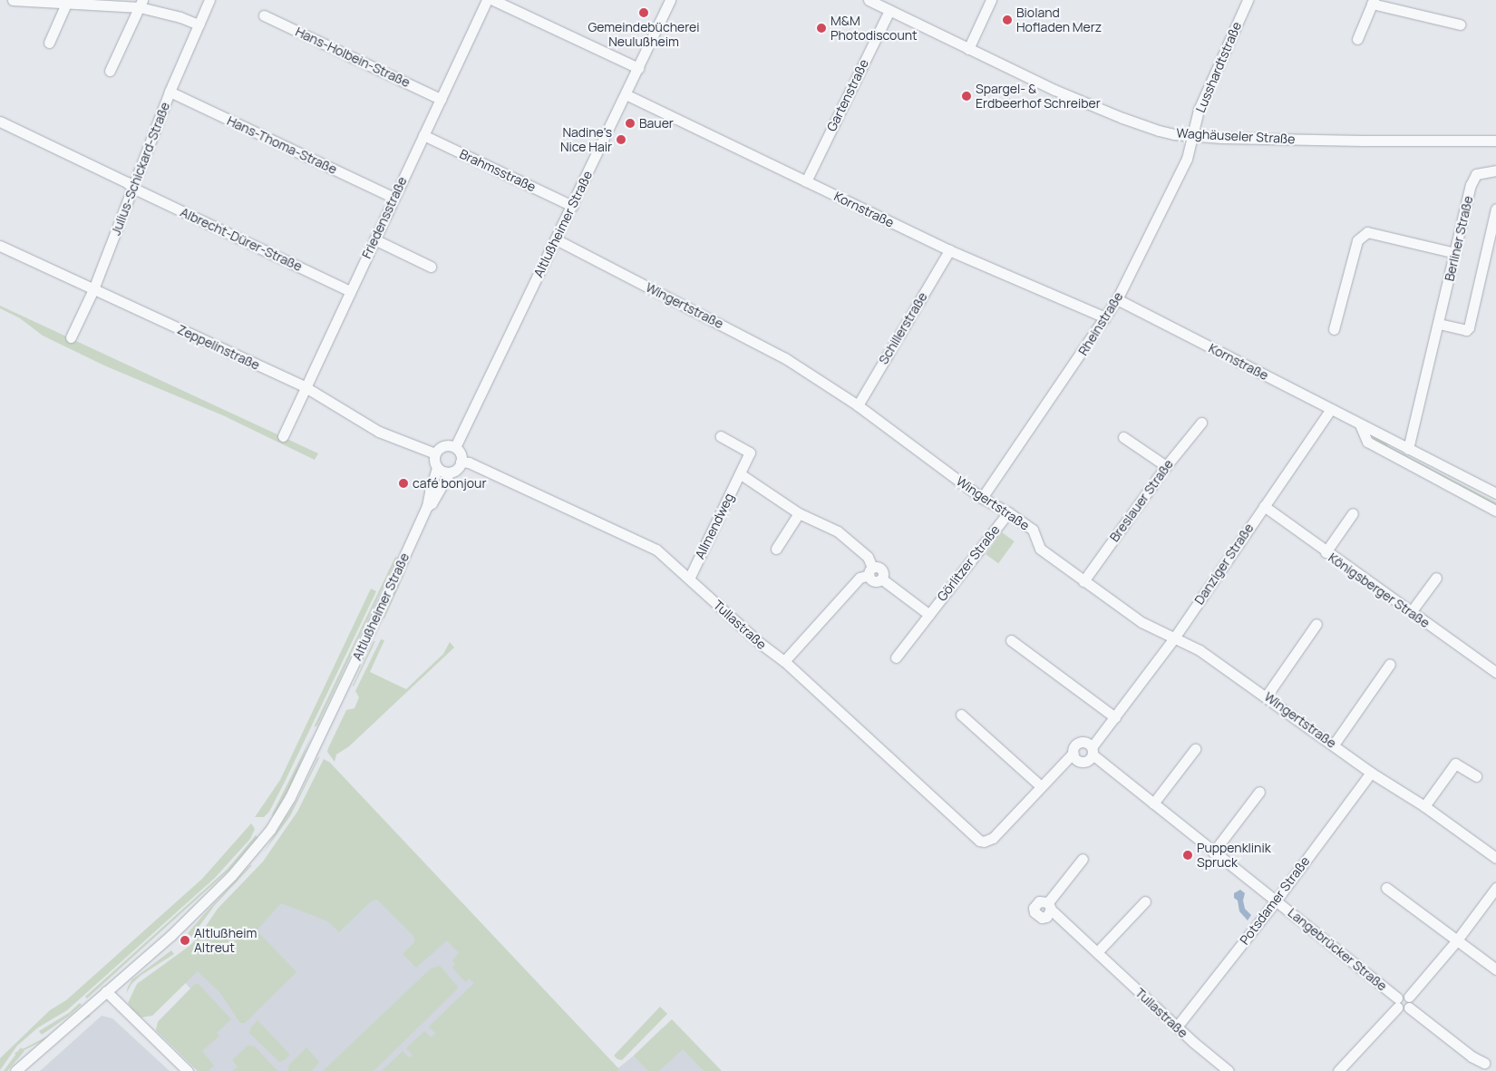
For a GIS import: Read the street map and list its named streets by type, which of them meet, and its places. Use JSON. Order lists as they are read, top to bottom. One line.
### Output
{"streets":{"street":["Hans-Holbein-Straße","Lusshardtstraße","Gartenstraße","Waghäuseler Straße","Hans-Thoma-Straße","Julius-Schickard-Straße","Brahmsstraße","Kornstraße","Friedensstraße","Altlußheimer Straße","Berliner Straße","Albrecht-Dürer-Straße","Wingertstraße","Rheinstraße","Schillerstraße","Zeppelinstraße","Breslauer Straße","Allmendweg","Görlitzer Straße","Danziger Straße","Königsberger Straße","Tullastraße","Potsdamer Straße","Langebrücker Straße"]},"crossings":[["Hans-Holbein-Straße","Friedensstraße"],["Lusshardtstraße","Waghäuseler Straße"],["Lusshardtstraße","Rheinstraße"],["Gartenstraße","Waghäuseler Straße"],["Gartenstraße","Kornstraße"],["Waghäuseler Straße","Rheinstraße"],["Hans-Thoma-Straße","Julius-Schickard-Straße"],["Hans-Thoma-Straße","Friedensstraße"],["Julius-Schickard-Straße","Albrecht-Dürer-Straße"],["Julius-Schickard-Straße","Zeppelinstraße"],["Brahmsstraße","Friedensstraße"],["Brahmsstraße","Altlußheimer Straße"],["Kornstraße","Altlußheimer Straße"],["Kornstraße","Berliner Straße"],["Kornstraße","Rheinstraße"],["Kornstraße","Schillerstraße"],["Kornstraße","Danziger Straße"],["Friedensstraße","Albrecht-Dürer-Straße"],["Friedensstraße","Zeppelinstraße"],["Altlußheimer Straße","Wingertstraße"],["Altlußheimer Straße","Zeppelinstraße"],["Altlußheimer Straße","Tullastraße"],["Wingertstraße","Rheinstraße"],["Wingertstraße","Schillerstraße"],["Wingertstraße","Breslauer Straße"],["Wingertstraße","Görlitzer Straße"],["Wingertstraße","Danziger Straße"],["Wingertstraße","Potsdamer Straße"],["Zeppelinstraße","Tullastraße"],["Allmendweg","Tullastraße"],["Danziger Straße","Königsberger Straße"],["Danziger Straße","Langebrücker Straße"],["Tullastraße","Potsdamer Straße"],["Potsdamer Straße","Langebrücker Straße"]],"places":["Gemeindebücherei Neulußheim","Bioland Hofladen Merz","M&M Photodiscount","Spargel- & Erdbeerhof Schreiber","Bauer","Nadine's Nice Hair","café bonjour","Puppenklinik Spruck","Altlußheim Altreut"]}
